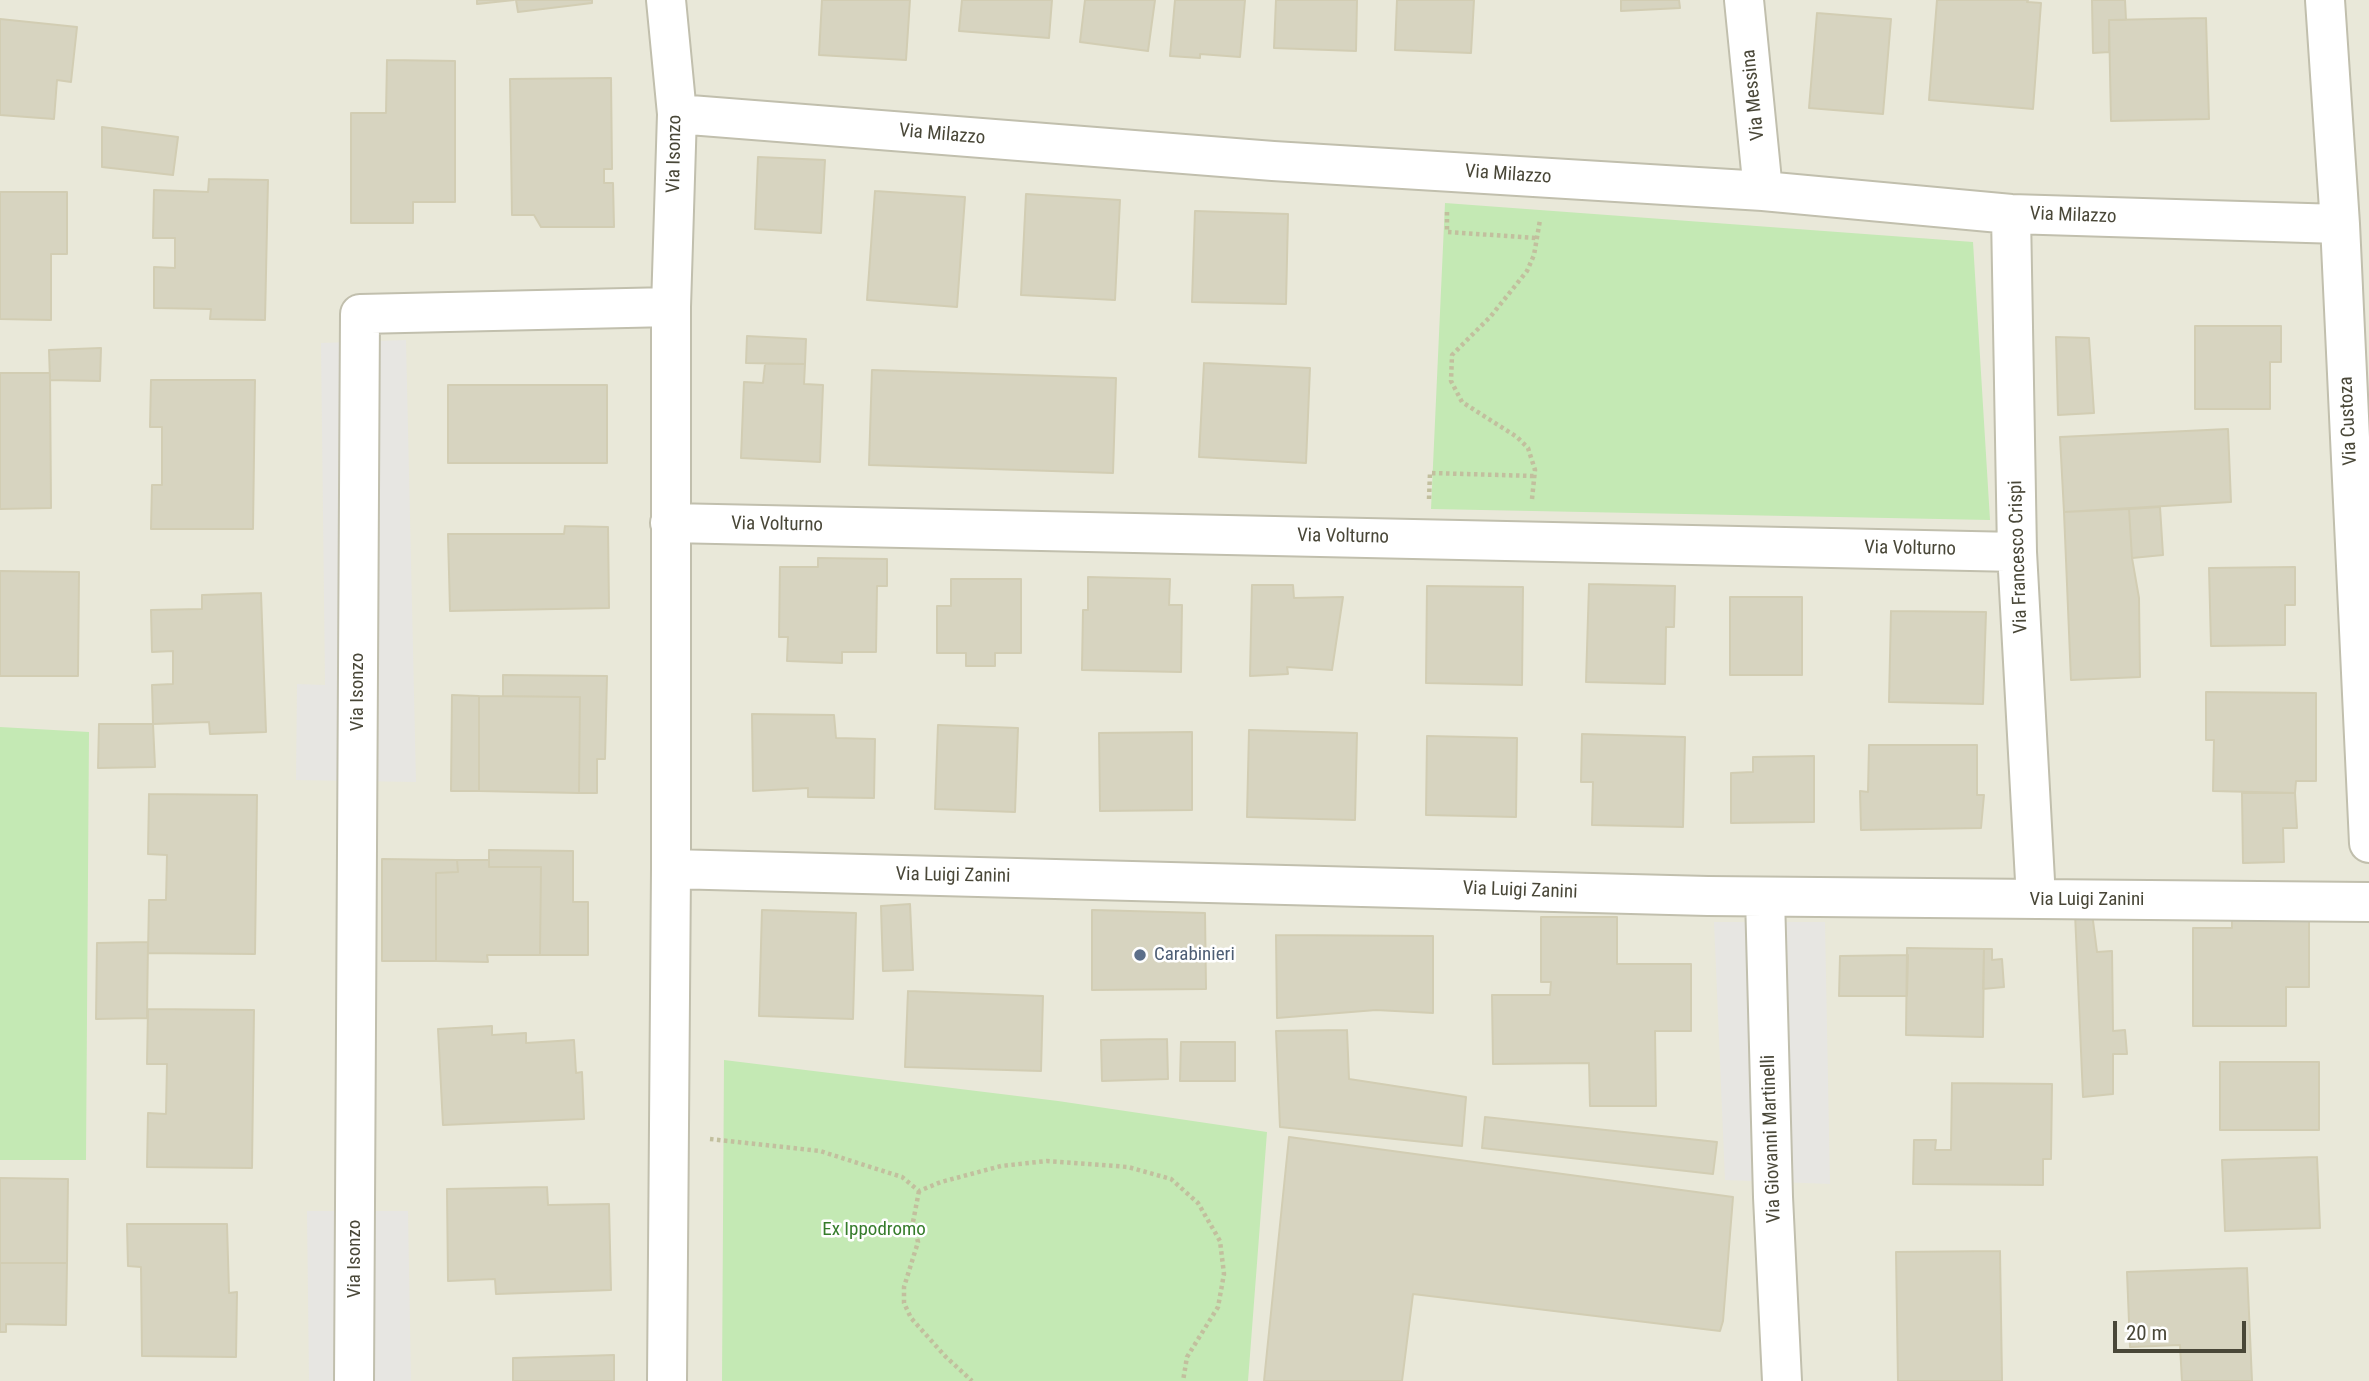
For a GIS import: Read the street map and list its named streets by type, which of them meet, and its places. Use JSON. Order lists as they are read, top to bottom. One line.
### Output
{"streets":{"street":["Via Messina","Via Milazzo","Via Isonzo","Via Custoza","Via Volturno","Via Francesco Crispi","Via Luigi Zanini","Via Giovanni Martinelli"]},"crossings":[["Via Messina","Via Milazzo"],["Via Milazzo","Via Isonzo"],["Via Milazzo","Via Custoza"],["Via Milazzo","Via Francesco Crispi"],["Via Isonzo","Via Volturno"],["Via Isonzo","Via Luigi Zanini"],["Via Volturno","Via Francesco Crispi"],["Via Francesco Crispi","Via Luigi Zanini"],["Via Luigi Zanini","Via Giovanni Martinelli"]],"parks":["Ex Ippodromo"],"places":["Carabinieri"],"scale_bar":"20 m"}
